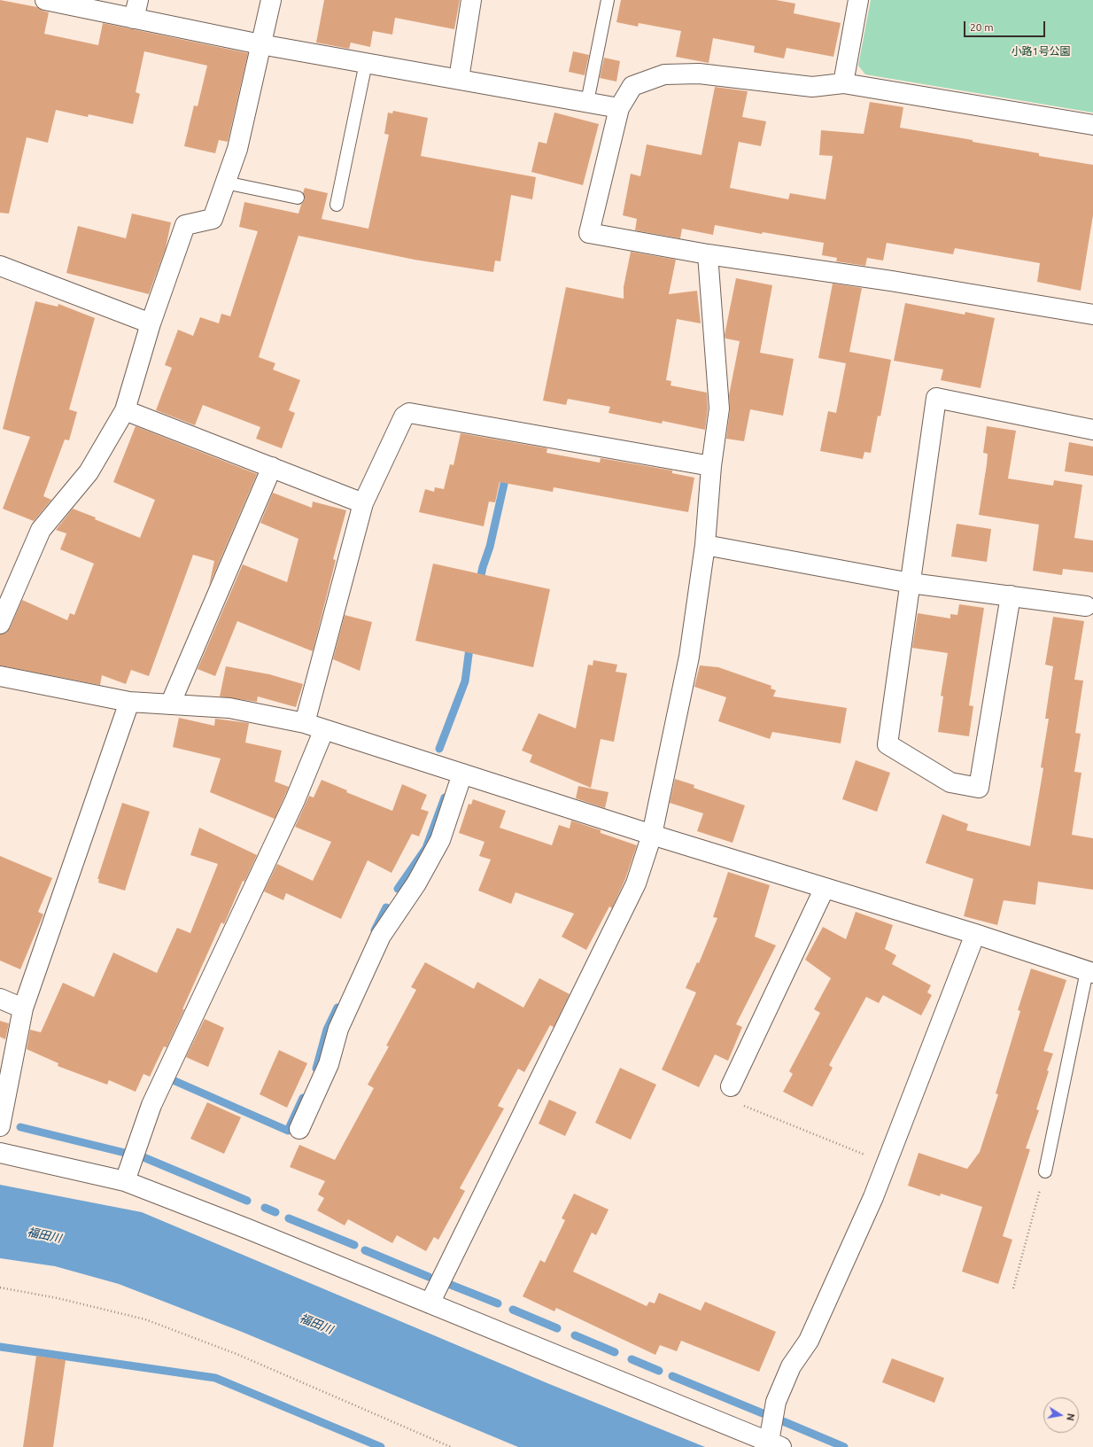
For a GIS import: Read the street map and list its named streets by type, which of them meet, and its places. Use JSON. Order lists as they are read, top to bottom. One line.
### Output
{"water":["福田川"],"parks":["小路1号公園"],"scale_bar":"20 m","north":"right"}
